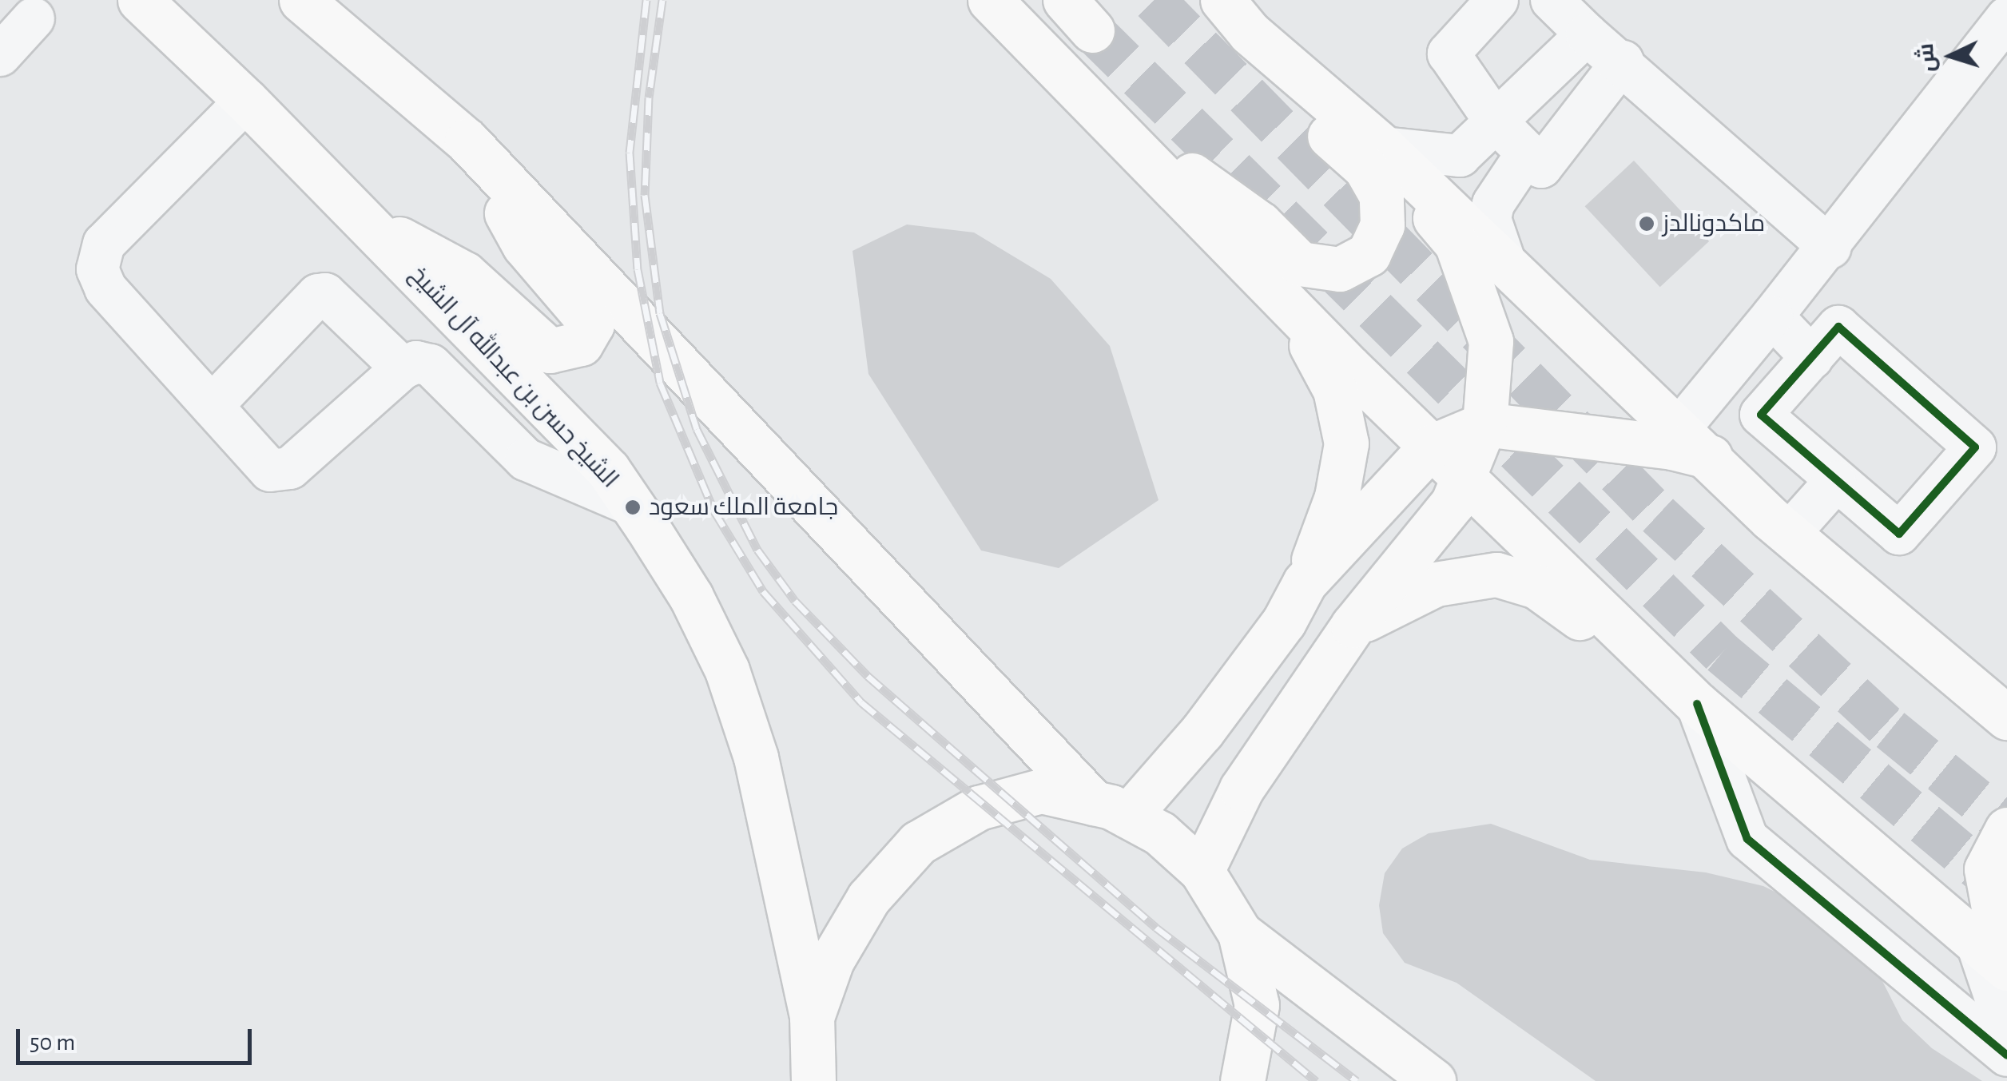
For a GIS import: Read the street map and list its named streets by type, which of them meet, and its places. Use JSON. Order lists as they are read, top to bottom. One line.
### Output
{"streets":{"main road":["الشيخ حسن بن عبدالله آل الشيخ"]},"places":["ماكدونالدز","جامعة الملك سعود"],"scale_bar":"50 m","north":"left"}
